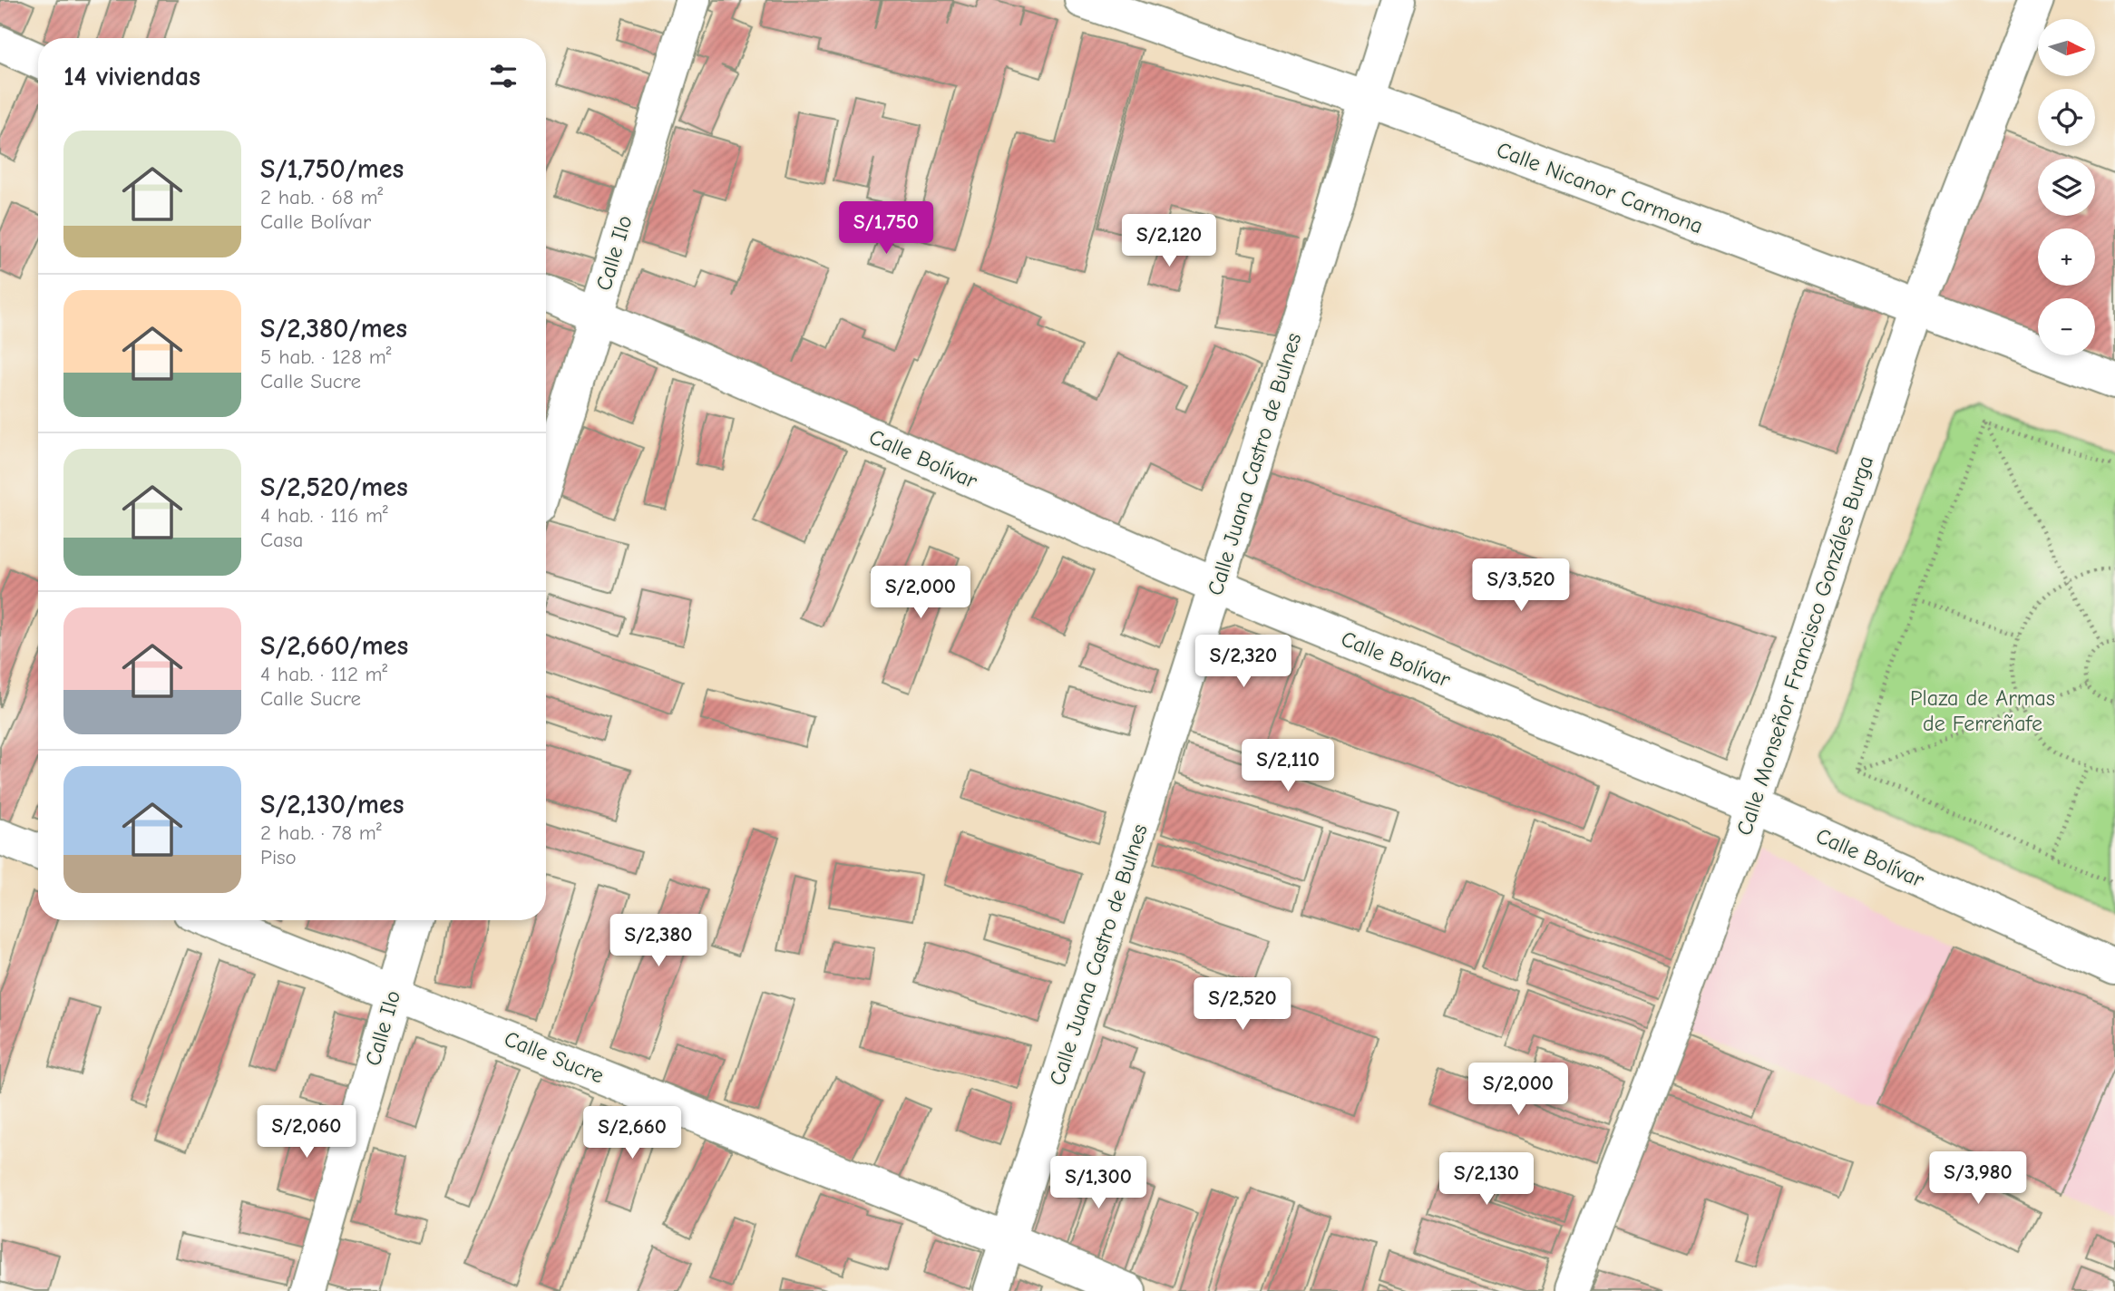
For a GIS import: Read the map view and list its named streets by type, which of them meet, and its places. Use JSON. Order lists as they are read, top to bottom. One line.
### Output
{"streets":{"street":["Calle Nicanor Carmona","Calle Ilo","Calle Bolívar","Calle Juana Castro de Bulnes","Calle Monseñor Francisco Gonzáles Burga","Calle Sucre"]},"crossings":[["Calle Nicanor Carmona","Calle Juana Castro de Bulnes"],["Calle Nicanor Carmona","Calle Monseñor Francisco Gonzáles Burga"],["Calle Ilo","Calle Bolívar"],["Calle Ilo","Calle Sucre"],["Calle Bolívar","Calle Juana Castro de Bulnes"],["Calle Bolívar","Calle Monseñor Francisco Gonzáles Burga"],["Calle Juana Castro de Bulnes","Calle Sucre"]],"parks":["Plaza de Armas de Ferreñafe"],"north":"right","page":{"map_buttons":["+","−"],"heading":"14 viviendas","list":[{"name":"S/1,750/mes","note":"2 hab. · 68 m² · Calle Bolívar"},{"name":"S/2,380/mes","note":"5 hab. · 128 m² · Calle Sucre"},{"name":"S/2,520/mes","note":"4 hab. · 116 m² · Casa"},{"name":"S/2,660/mes","note":"4 hab. · 112 m² · Calle Sucre"},{"name":"S/2,130/mes","note":"2 hab. · 78 m² · Piso"}],"price":["S/1,750","S/2,120","S/3,520","S/2,000","S/2,320","S/2,110","S/2,380","S/2,520","S/2,000","S/2,060","S/2,660","S/3,980","S/2,130","S/1,300"]}}
